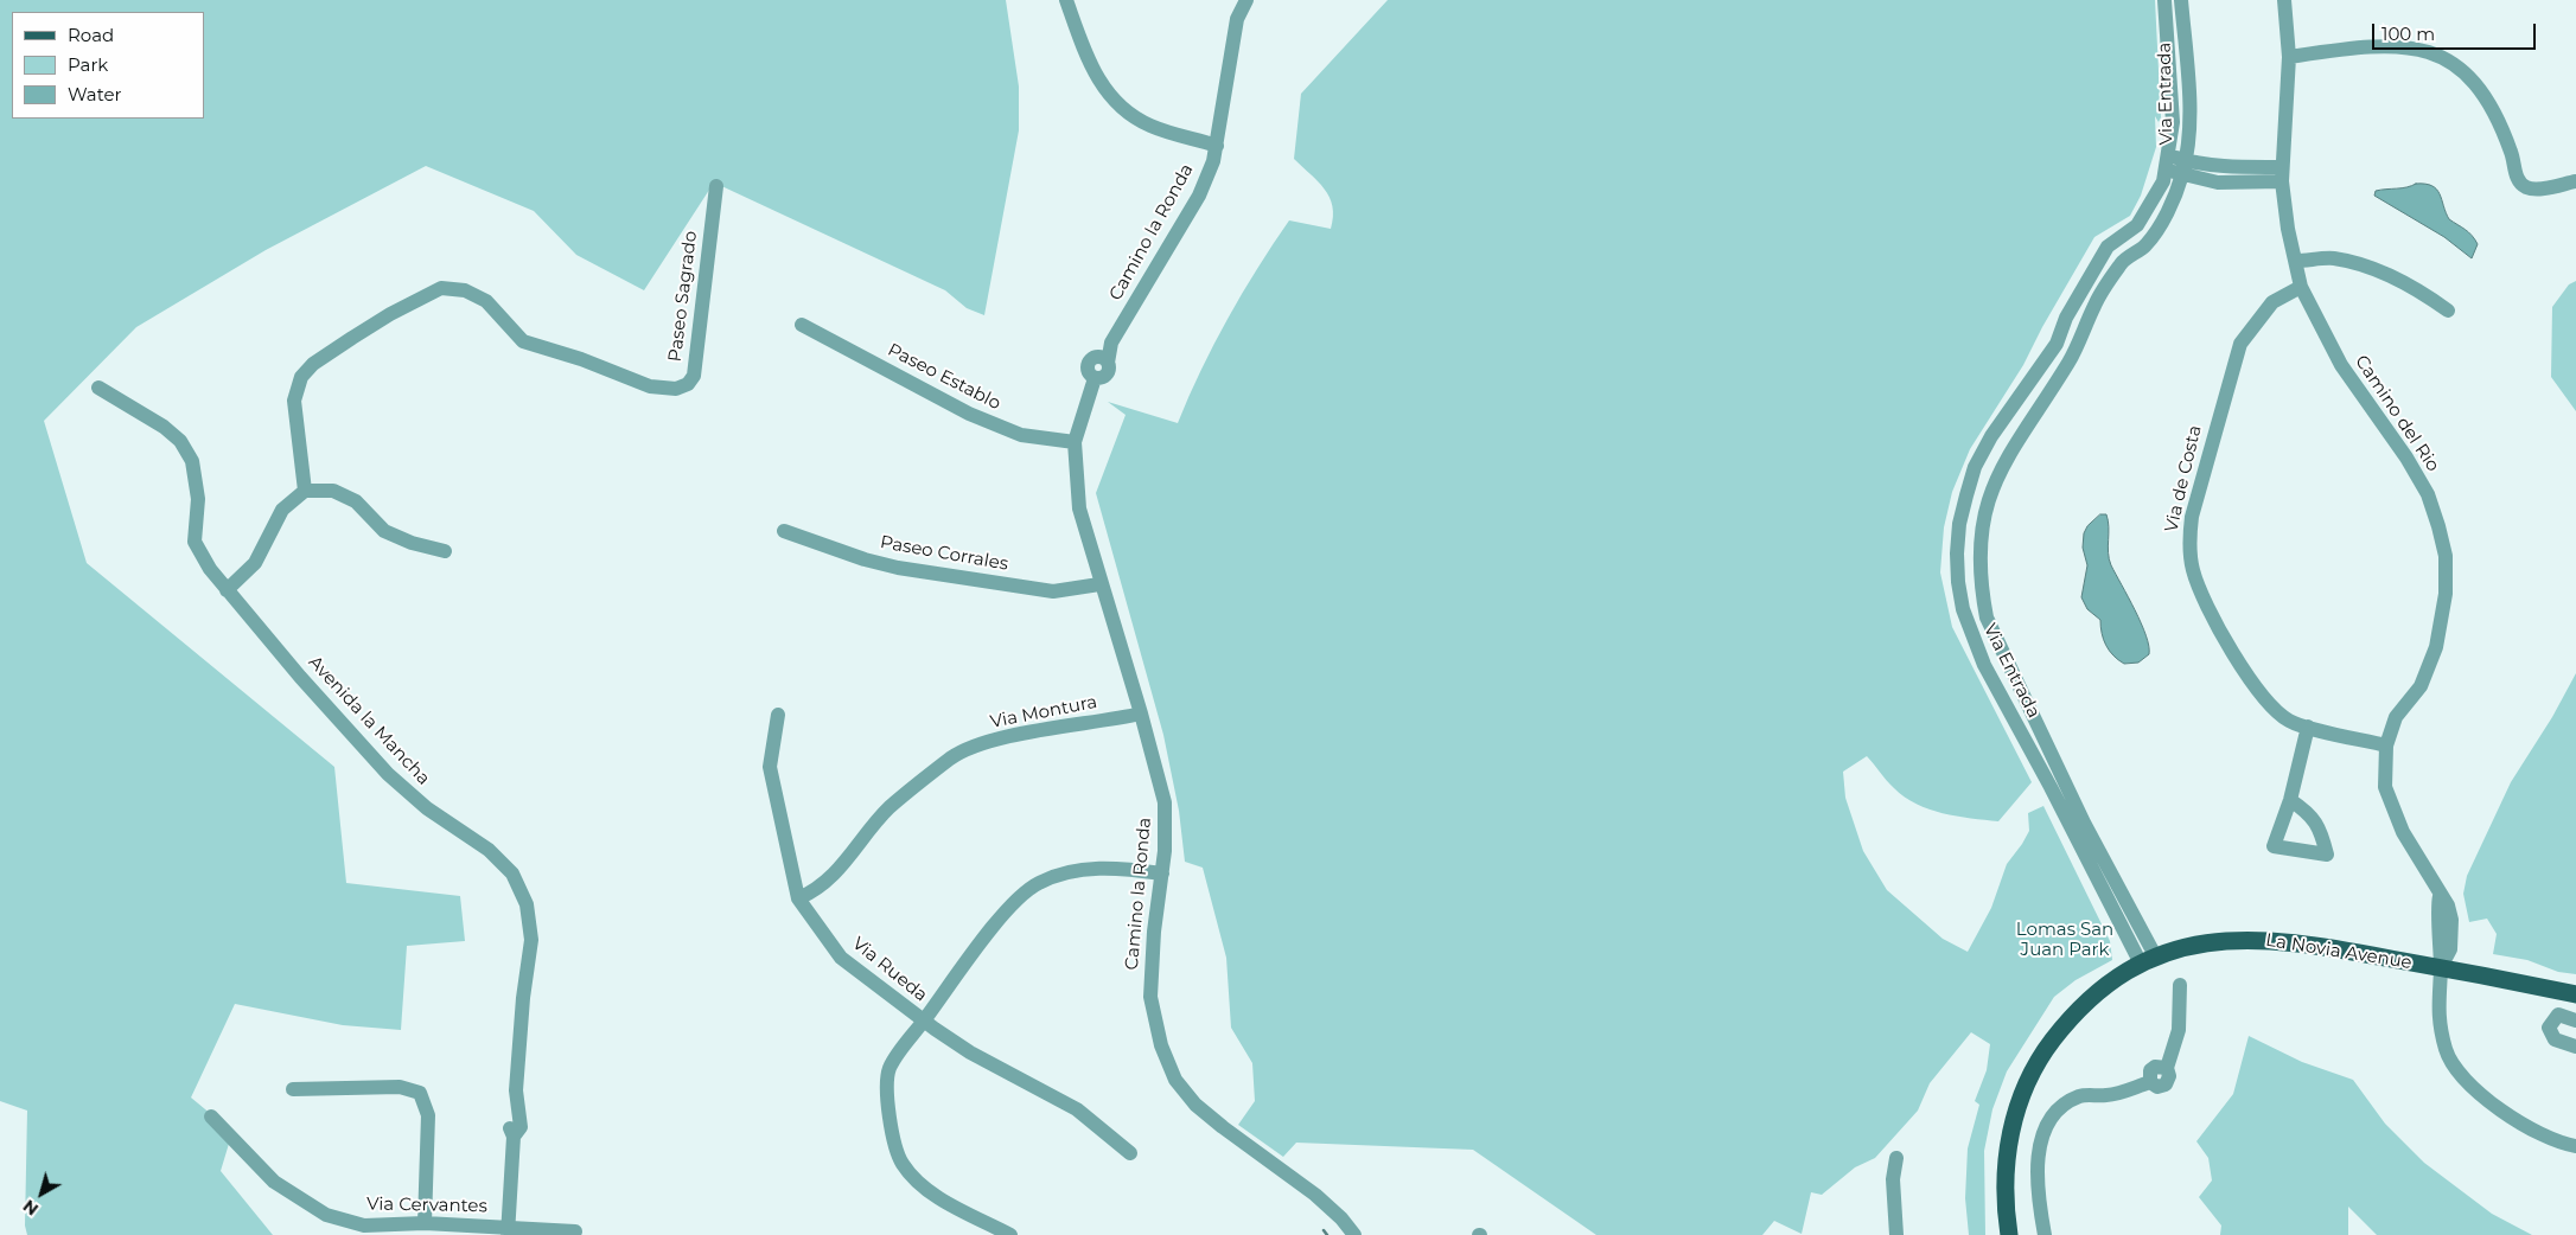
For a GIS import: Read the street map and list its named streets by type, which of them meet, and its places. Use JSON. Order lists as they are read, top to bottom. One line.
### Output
{"streets":{"main road":["La Novia Avenue"],"street":["Via Entrada","Camino la Ronda","Paseo Sagrado","Paseo Establo","Camino del Rio","Via de Costa","Paseo Corrales","Via Montura","Avenida la Mancha","Via Rueda","Via Cervantes"]},"crossings":[["Via Entrada","La Novia Avenue"],["Camino la Ronda","Paseo Establo"],["Camino la Ronda","Paseo Corrales"],["Camino la Ronda","Via Montura"],["Camino del Rio","Via de Costa"],["Camino del Rio","La Novia Avenue"],["Via Montura","Via Rueda"],["Avenida la Mancha","Via Cervantes"]],"parks":["Lomas San Juan Park"],"legend":["Road","Park","Water"],"scale_bar":"100 m","north":"bottom left"}
